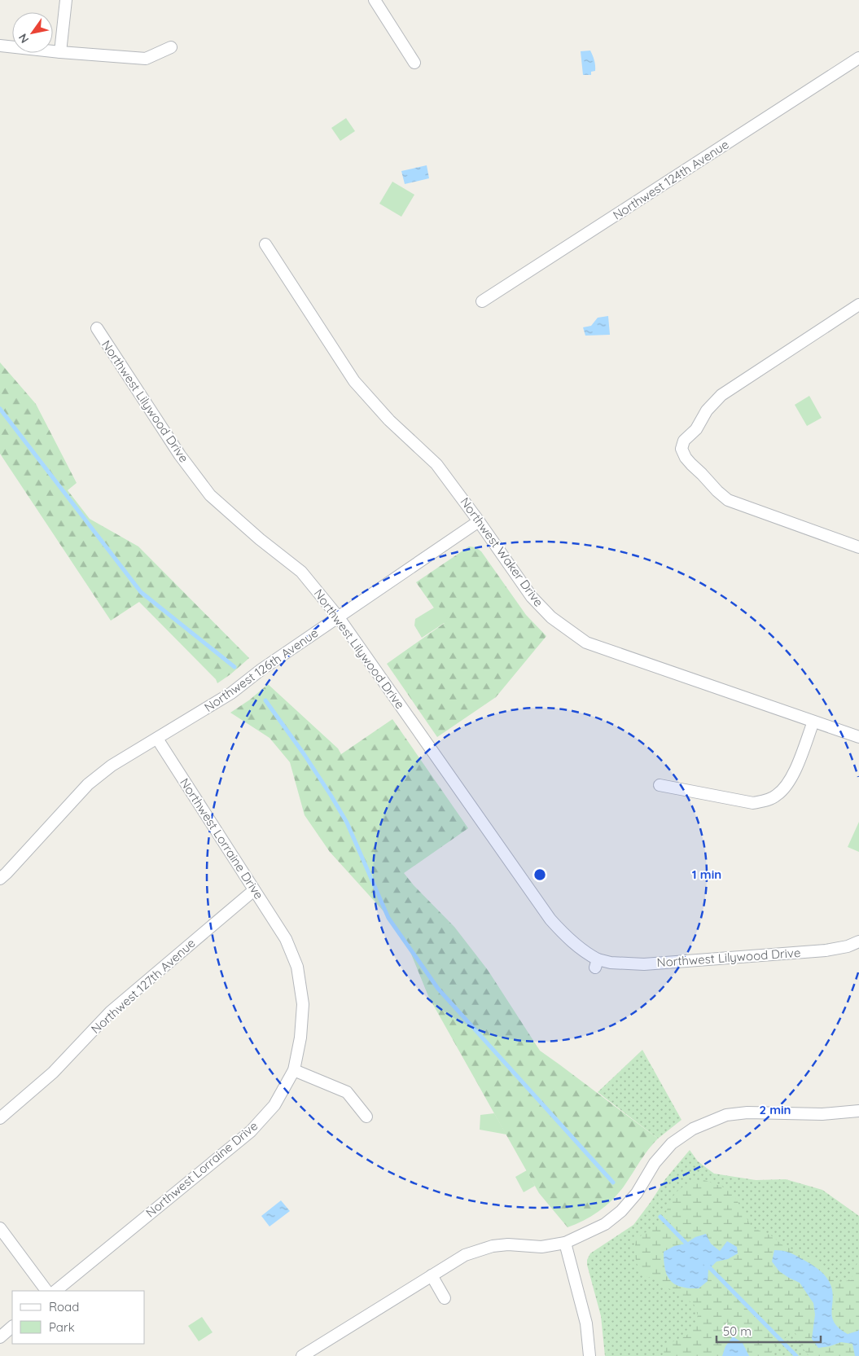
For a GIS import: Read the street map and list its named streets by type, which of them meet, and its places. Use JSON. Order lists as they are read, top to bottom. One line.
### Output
{"streets":{"street":["Northwest 124th Avenue","Northwest Lilywood Drive","Northwest Waker Drive","Northwest 126th Avenue","Northwest Lorraine Drive","Northwest 127th Avenue"]},"crossings":[["Northwest Lilywood Drive","Northwest 126th Avenue"],["Northwest Waker Drive","Northwest 126th Avenue"],["Northwest 126th Avenue","Northwest Lorraine Drive"],["Northwest Lorraine Drive","Northwest 127th Avenue"]],"legend":["Road","Park"],"scale_bar":"50 m","north":"bottom left","rings":["1 min","2 min"]}
